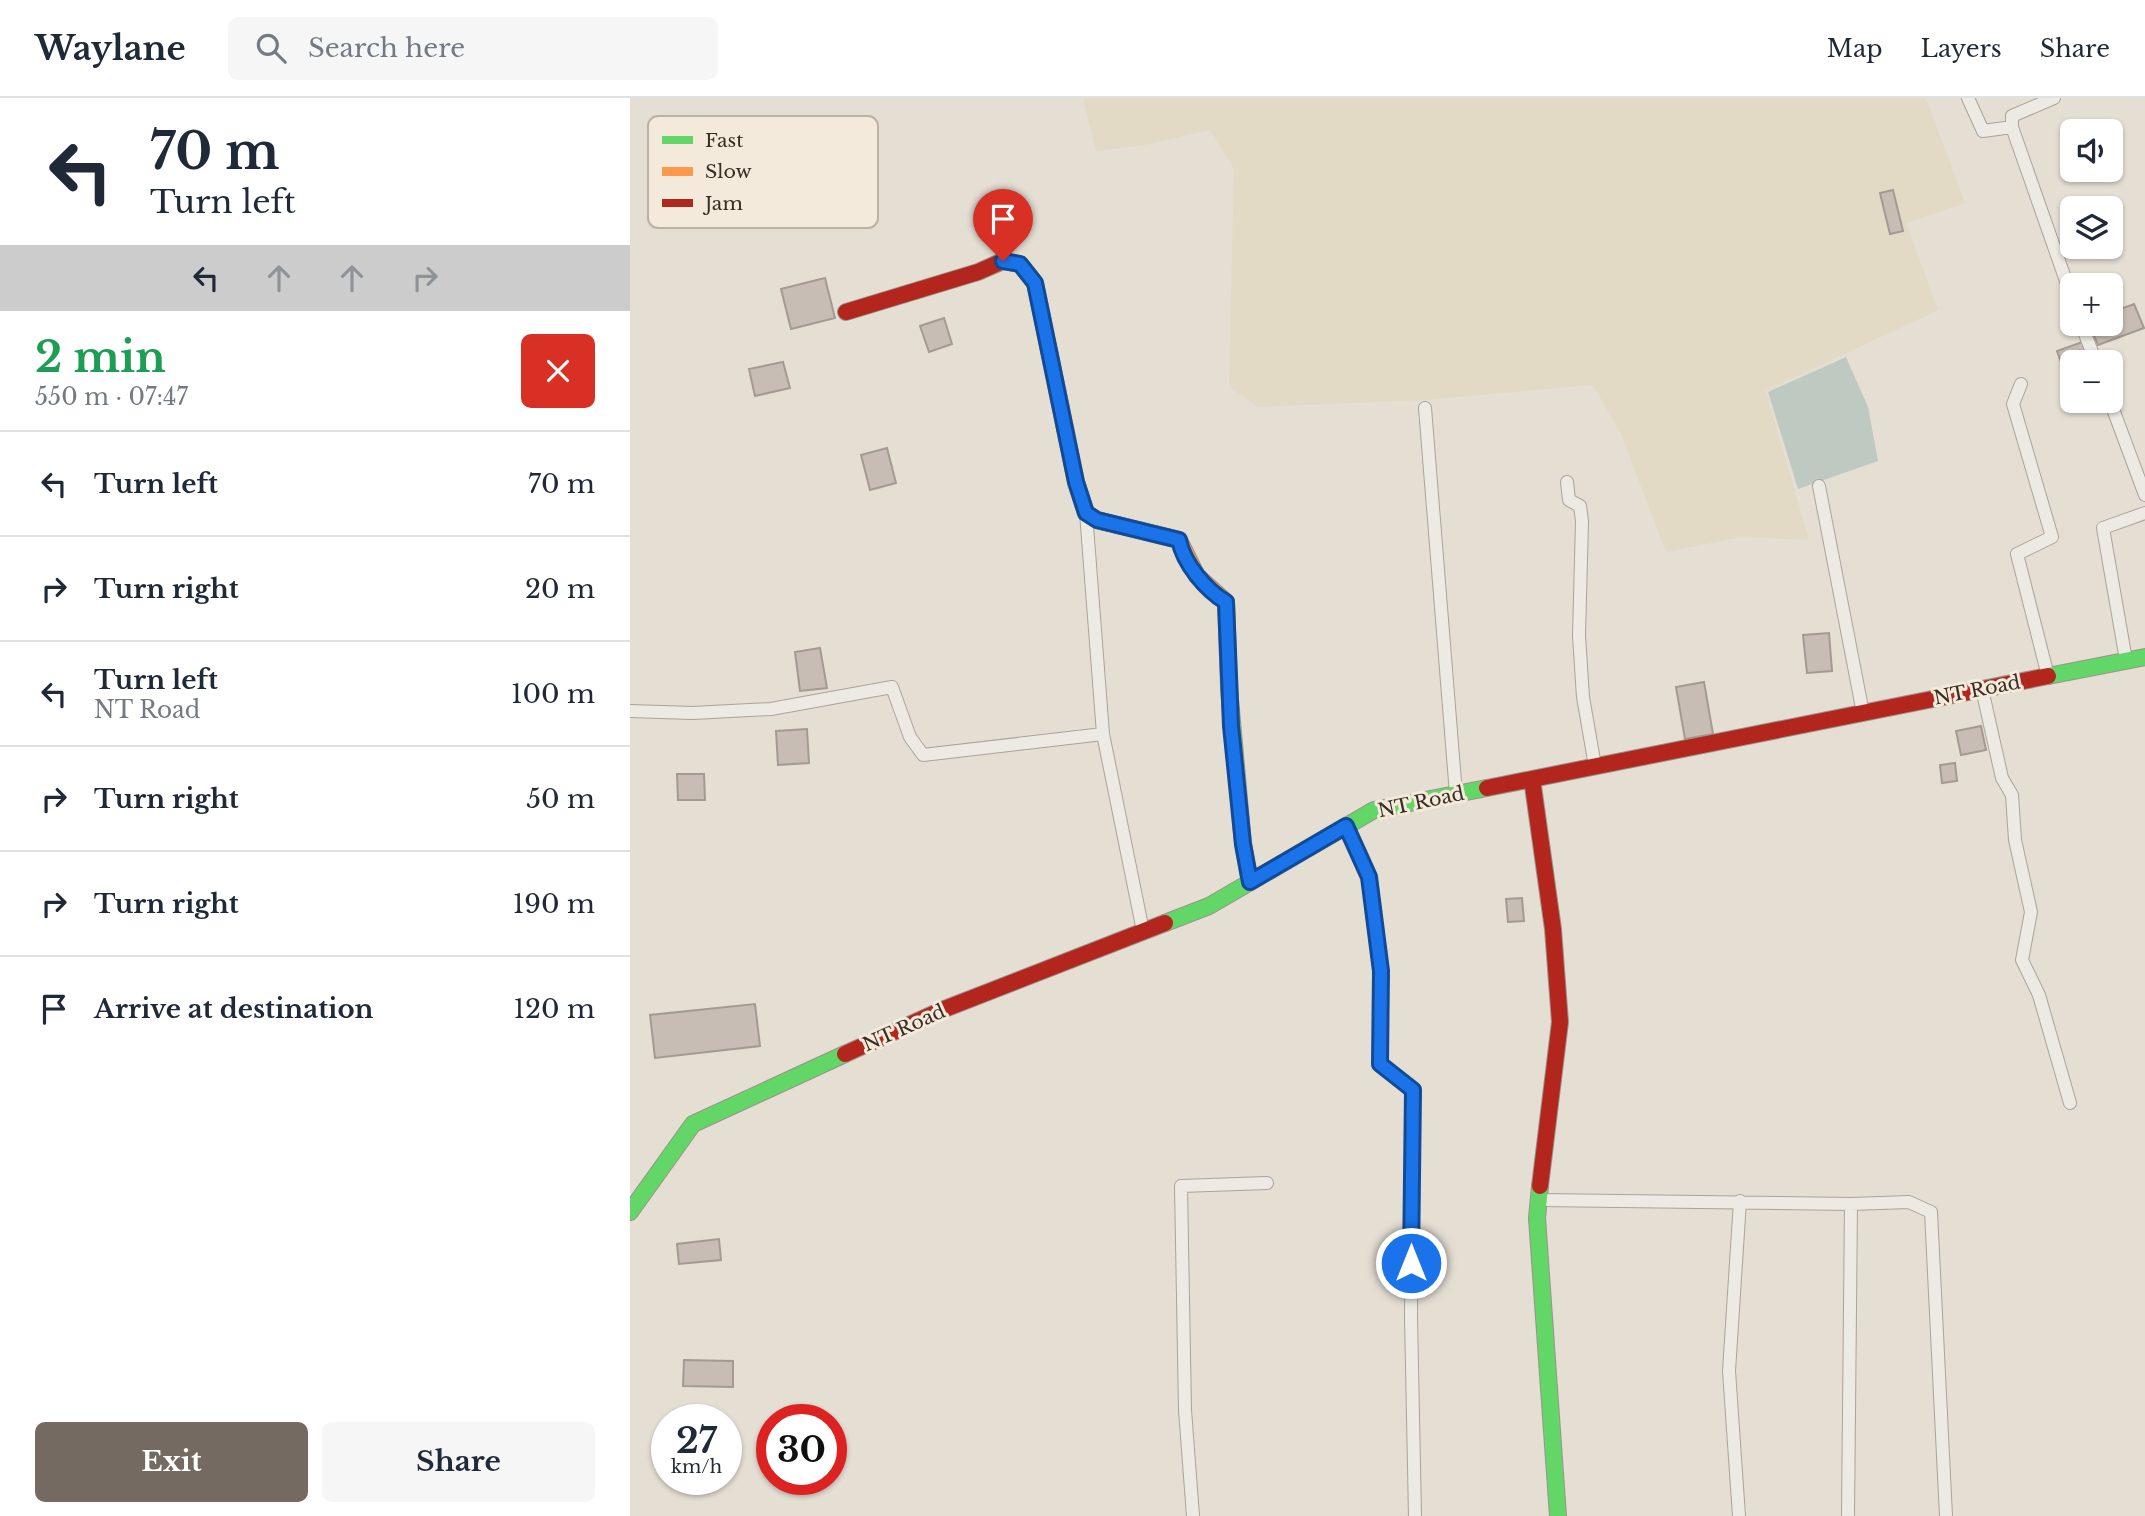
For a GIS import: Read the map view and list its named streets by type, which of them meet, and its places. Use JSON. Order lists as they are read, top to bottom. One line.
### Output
{"streets":{"main road":["NT Road"]},"legend":["Fast","Slow","Jam"],"page":{"header":"Waylane","search":"Search here","nav":["Map","Layers","Share"],"turn":["70 m","Turn left"],"map_buttons":["+","−"],"heading":["2 min","550 m · 07:47"],"list":[{"name":"Turn left","value":"70 m"},{"name":"Turn right","value":"20 m"},{"name":"Turn left","note":"NT Road","value":"100 m"},{"name":"Turn right","value":"50 m"},{"name":"Turn right","value":"190 m"},{"name":"Arrive at destination","value":"120 m"}],"speed":"27 km/h","limit":"30","buttons":["Exit","Share"]}}
